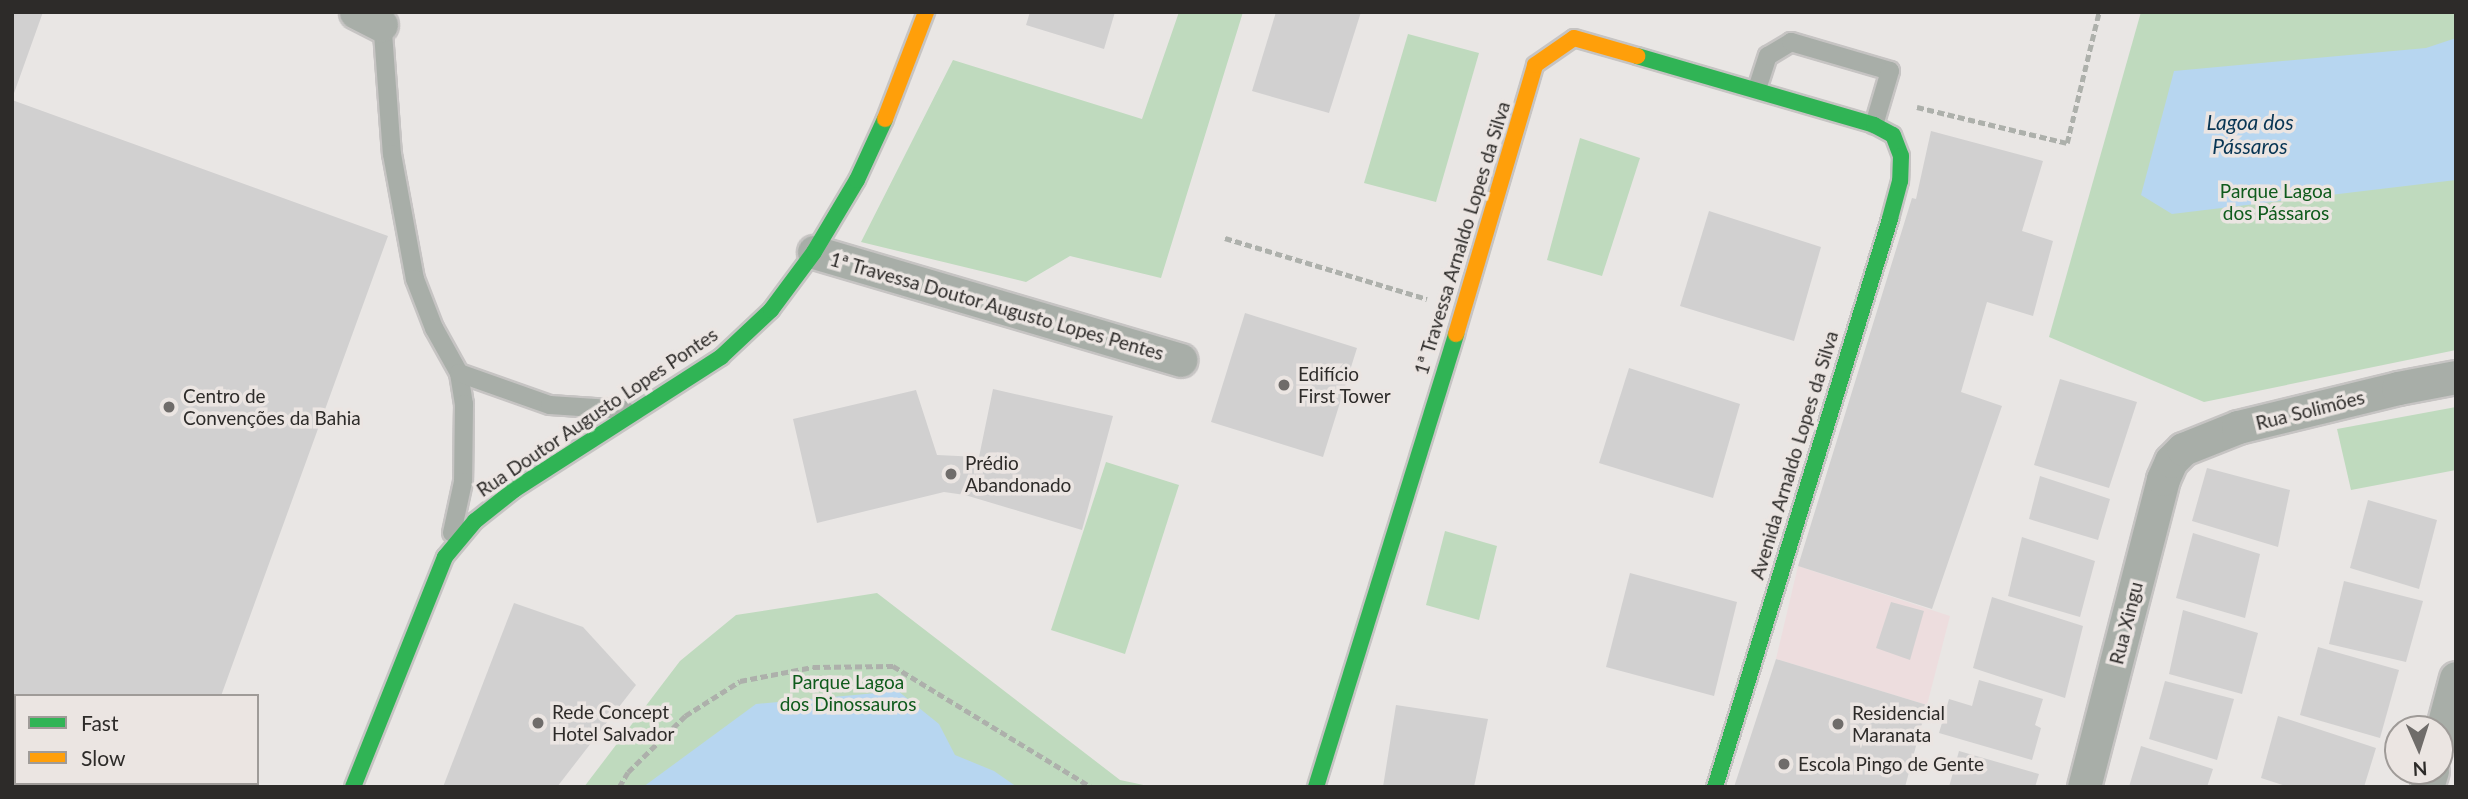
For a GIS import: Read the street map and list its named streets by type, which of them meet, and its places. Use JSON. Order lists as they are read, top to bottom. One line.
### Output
{"streets":{"street":["1ª Travessa Arnaldo Lopes da Silva","1ª Travessa Doutor Augusto Lopes Pentes","Rua Solimões","Rua Doutor Augusto Lopes Pontes","Avenida Arnaldo Lopes da Silva","Rua Xingu"]},"crossings":[["1ª Travessa Arnaldo Lopes da Silva","Avenida Arnaldo Lopes da Silva"],["1ª Travessa Doutor Augusto Lopes Pentes","Rua Doutor Augusto Lopes Pontes"],["Rua Solimões","Rua Xingu"]],"water":["Lagoa dos Pássaros"],"parks":["Parque Lagoa dos Pássaros","Parque Lagoa dos Dinossauros"],"places":["Edifício First Tower","Centro de Convenções da Bahia","Prédio Abandonado","Rede Concept Hotel Salvador","Residencial Maranata","Escola Pingo de Gente"],"legend":["Fast","Slow"],"north":"bottom"}
